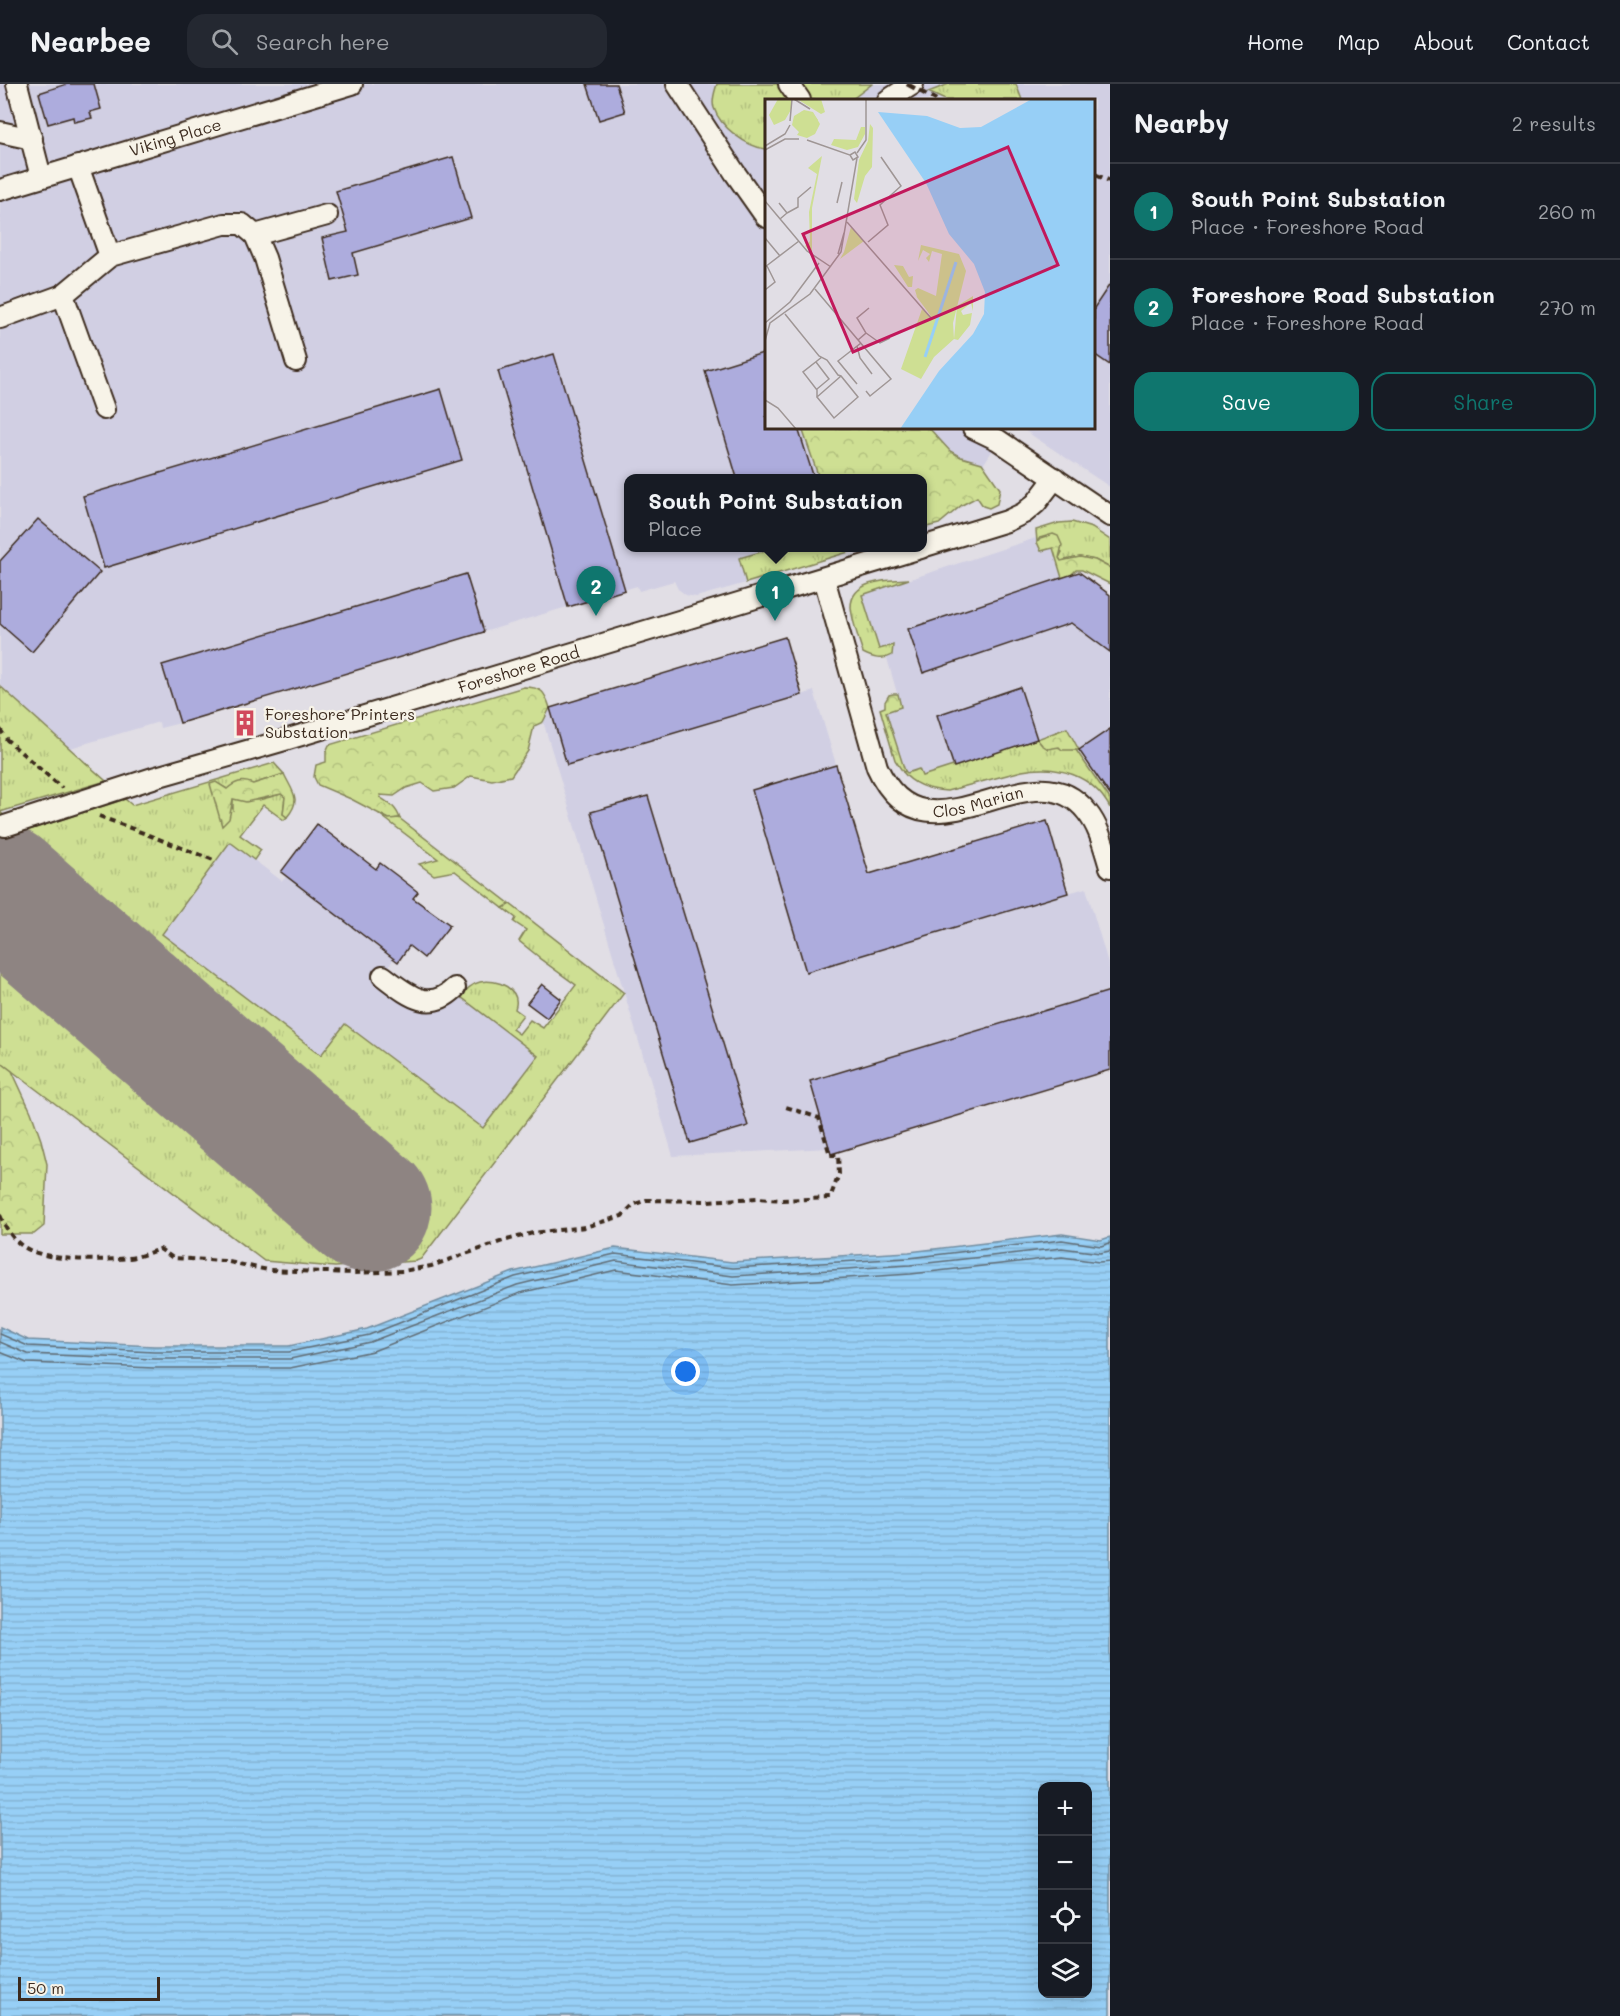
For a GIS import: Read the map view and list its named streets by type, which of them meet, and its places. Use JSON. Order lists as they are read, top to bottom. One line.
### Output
{"streets":{"street":["Viking Place","Foreshore Road","Clos Marian"]},"crossings":[["Foreshore Road","Clos Marian"]],"places":{"building":["Foreshore Printers Substation"]},"scale_bar":"50 m","page":{"header":"Nearbee","search":"Search here","nav":["Home","Map","About","Contact"],"heading":["Nearby","2 results"],"list":[{"mark":"1","name":"South Point Substation","note":"Place · Foreshore Road","value":"260 m"},{"mark":"2","name":"Foreshore Road Substation","note":"Place · Foreshore Road","value":"270 m"}],"buttons":["Save","Share"],"popup":["South Point Substation","Place"],"pins":["2","1"],"map_buttons":["+","−"],"scale":"50 m"}}
